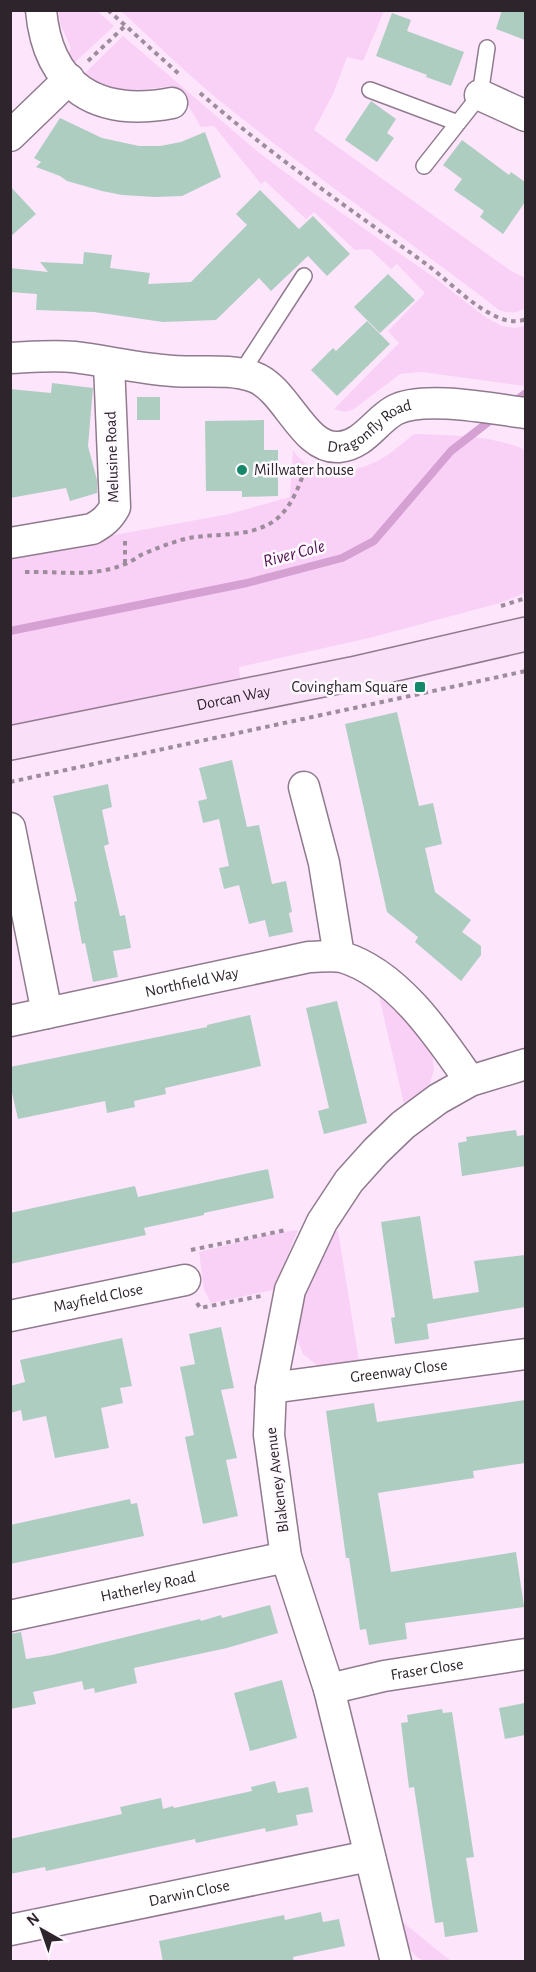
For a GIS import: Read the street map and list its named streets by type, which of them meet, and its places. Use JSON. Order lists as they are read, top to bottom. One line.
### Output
{"streets":{"main road":["Dorcan Way"],"street":["Dragonfly Road","Melusine Road","Northfield Way","Mayfield Close","Greenway Close","Blakeney Avenue","Hatherley Road","Fraser Close","Darwin Close"]},"crossings":[["Dragonfly Road","Melusine Road"],["Northfield Way","Blakeney Avenue"],["Greenway Close","Blakeney Avenue"],["Blakeney Avenue","Hatherley Road"],["Blakeney Avenue","Fraser Close"],["Blakeney Avenue","Darwin Close"]],"water":["River Cole"],"places":{"other":["Millwater house"],"transit":["Covingham Square"]},"north":"top left"}
